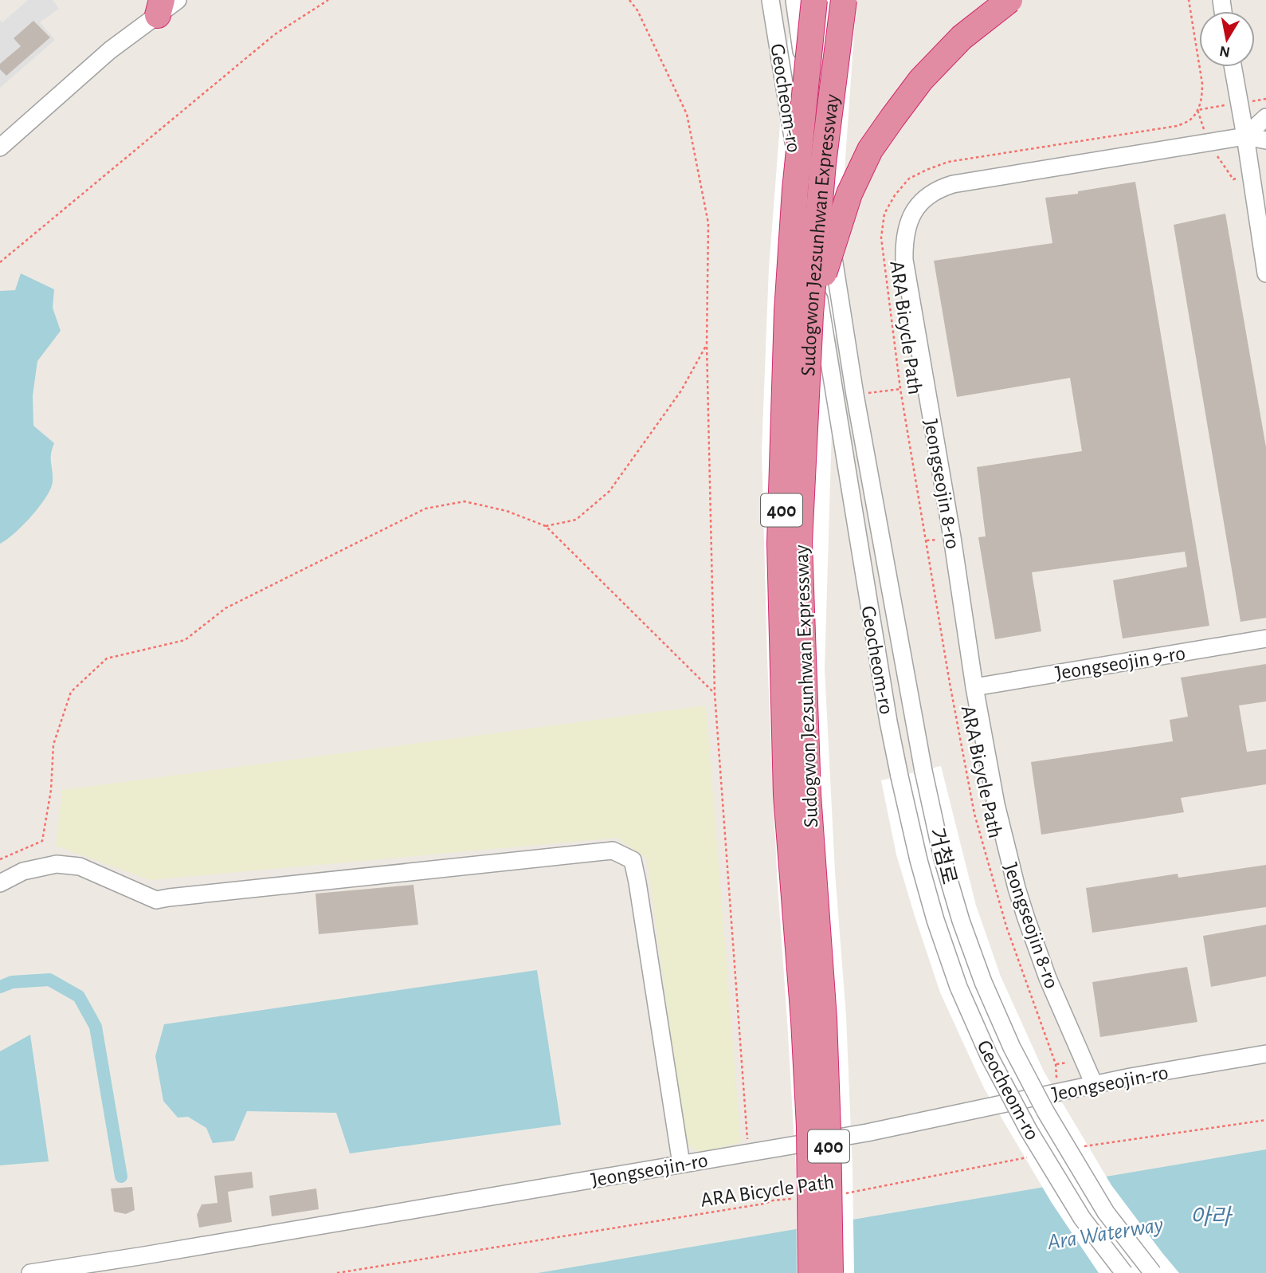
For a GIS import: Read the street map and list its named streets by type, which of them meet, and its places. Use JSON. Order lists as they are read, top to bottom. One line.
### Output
{"streets":{"highway":["Sudogwon Je2sunhwan Expressway","400"],"street":["Geocheom-ro","Jeongseojin 8-ro","Jeongseojin 9-ro","거첨로","Jeongseojin-ro"],"path":["ARA Bicycle Path"]},"crossings":[["Geocheom-ro","Sudogwon Je2sunhwan Expressway"],["Geocheom-ro","거첨로"],["Jeongseojin 8-ro","Jeongseojin 9-ro"],["Jeongseojin 8-ro","Jeongseojin-ro"]],"water":["아라","Ara Waterway"],"north":"bottom"}
